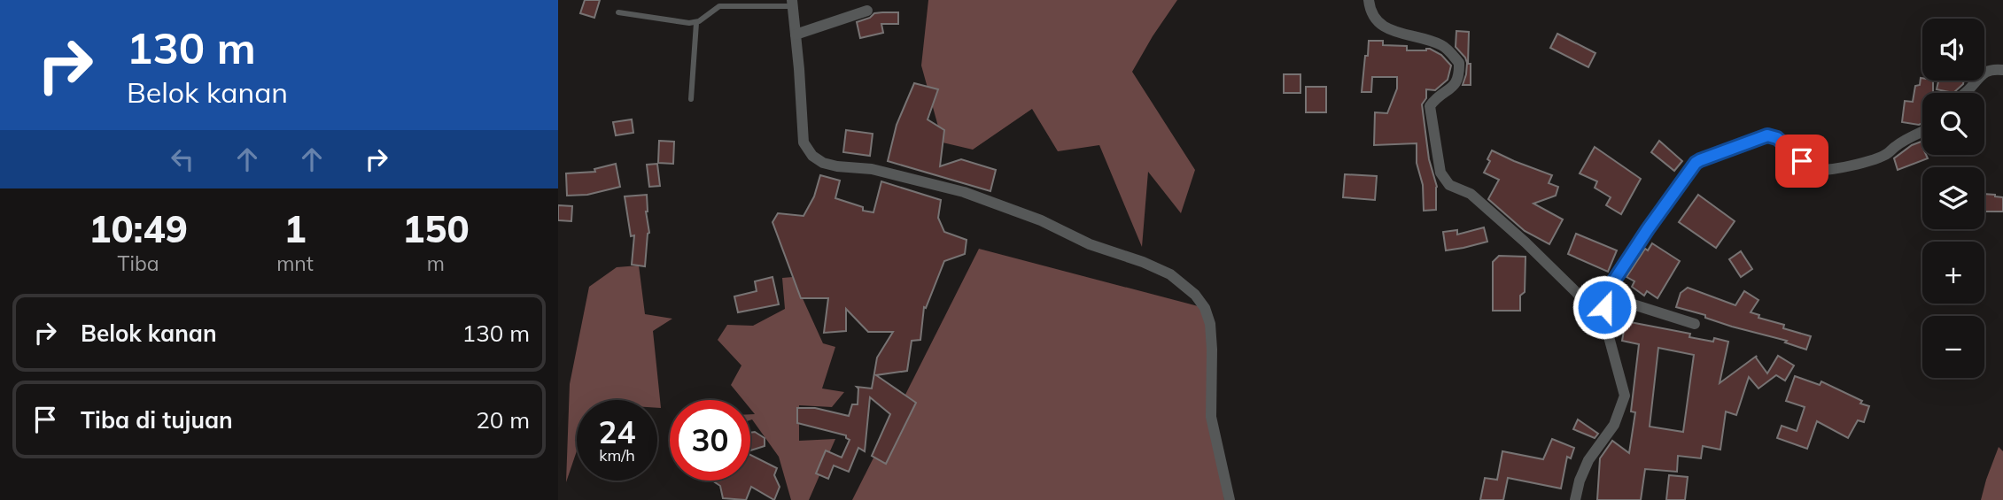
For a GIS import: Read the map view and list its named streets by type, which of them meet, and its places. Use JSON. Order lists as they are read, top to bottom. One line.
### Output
{"page":{"turn":["130 m","Belok kanan"],"map_buttons":["+","−"],"eta":["10:49","Tiba","1","mnt","150","m"],"list":[{"name":"Belok kanan","value":"130 m"},{"name":"Tiba di tujuan","value":"20 m"}],"speed":"24 km/h","limit":"30"}}
